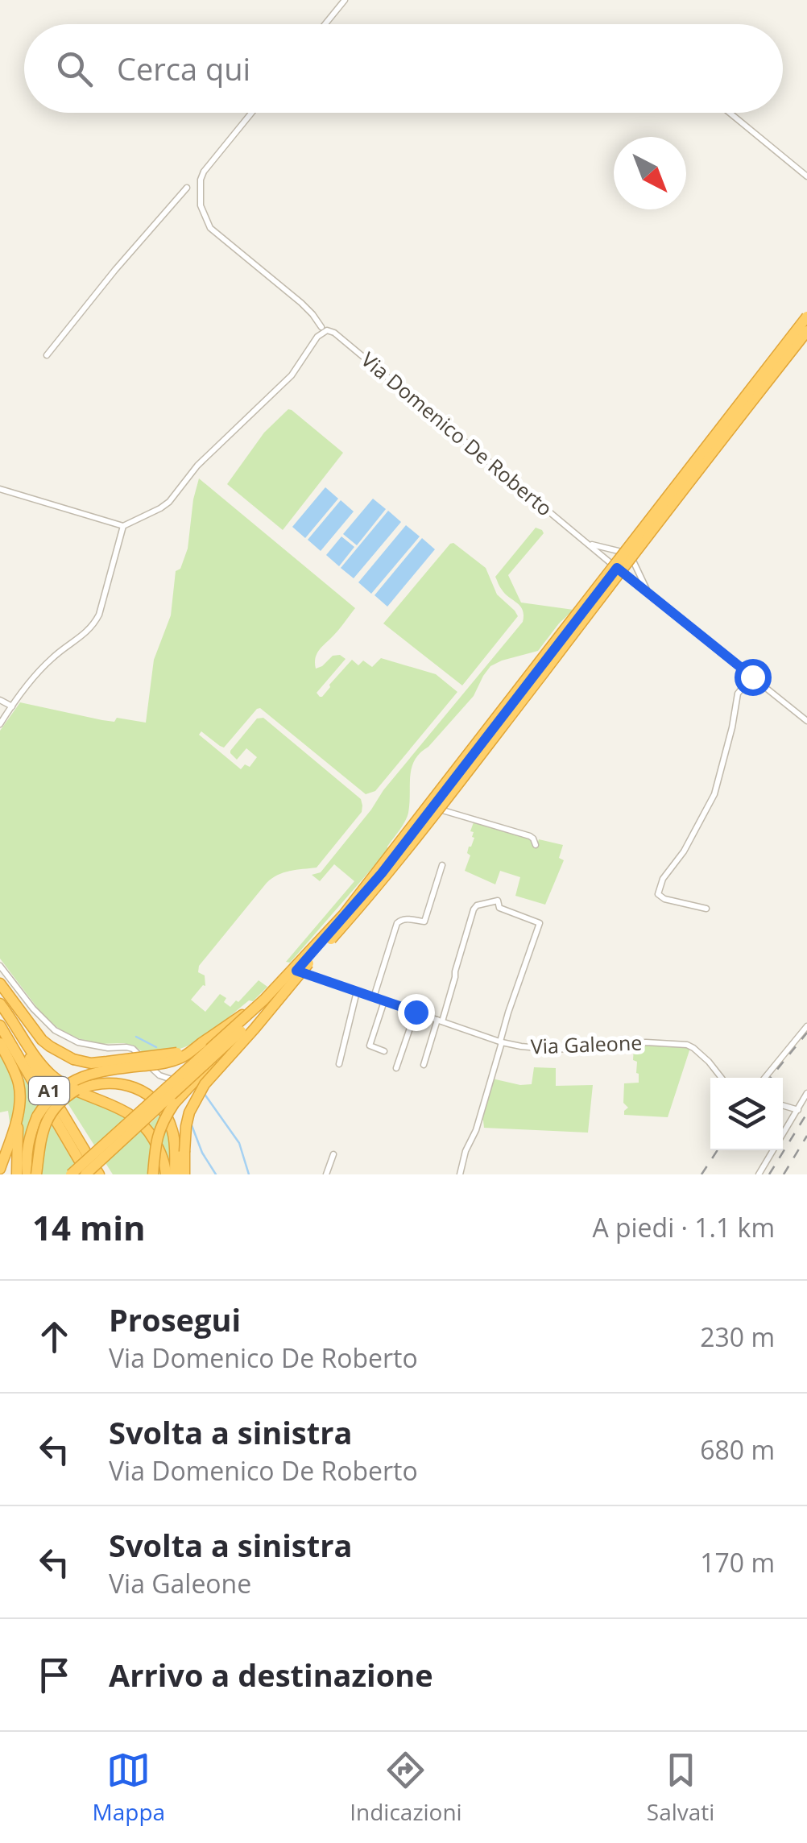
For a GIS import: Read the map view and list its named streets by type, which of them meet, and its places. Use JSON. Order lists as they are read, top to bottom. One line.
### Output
{"streets":{"highway":["A1"],"street":["Via Domenico De Roberto","Via Galeone"]},"north":"bottom right","page":{"search":"Cerca qui","heading":["14 min","A piedi · 1.1 km"],"list":[["Prosegui","Via Domenico De Roberto","230 m"],["Svolta a sinistra","Via Domenico De Roberto","680 m"],["Svolta a sinistra","Via Galeone","170 m"],"Arrivo a destinazione"],"nav":["Mappa","Indicazioni","Salvati"]}}
